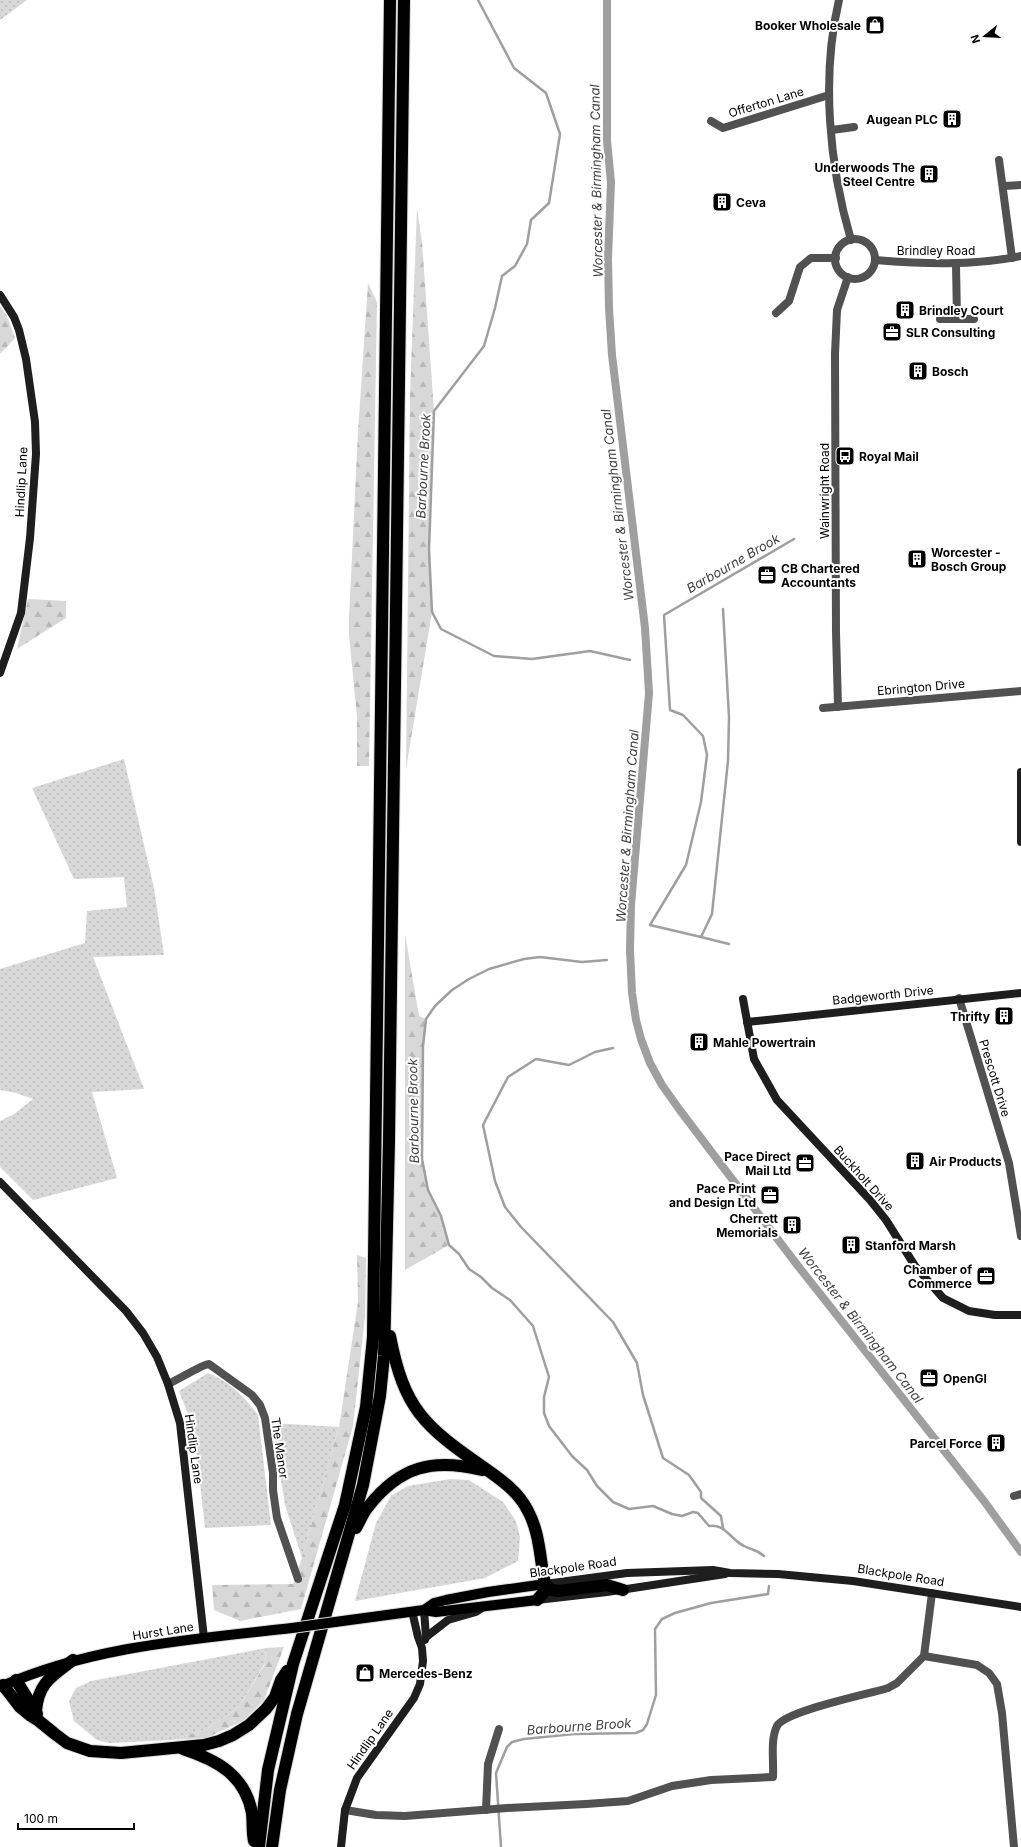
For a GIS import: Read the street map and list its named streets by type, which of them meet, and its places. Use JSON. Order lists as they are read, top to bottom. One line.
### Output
{"streets":{"main road":["Blackpole Road","Hurst Lane"],"street":["Offerton Lane","Brindley Road","Hindlip Lane","Wainwright Road","Ebrington Drive","Badgeworth Drive","Prescott Drive","Buckholt Drive","The Manor"]},"crossings":[["Brindley Road","Wainwright Road"],["Hindlip Lane","The Manor"],["Hindlip Lane","Blackpole Road"],["Hindlip Lane","Hurst Lane"],["Wainwright Road","Ebrington Drive"],["Badgeworth Drive","Prescott Drive"],["Badgeworth Drive","Buckholt Drive"],["Blackpole Road","Hurst Lane"]],"water":["Worcester & Birmingham Canal","Barbourne Brook"],"places":{"shop":["Booker Wholesale","Mercedes-Benz"],"building":["Augean PLC","Underwoods The Steel Centre","Ceva","Brindley Court","Bosch","Worcester - Bosch Group","Thrifty","Mahle Powertrain","Air Products","Cherrett Memorials","Stanford Marsh","Parcel Force"],"office":["SLR Consulting","CB Chartered Accountants","Pace Direct Mail Ltd","Pace Print and Design Ltd","Chamber of Commerce","OpenGI"],"bus stop":["Royal Mail"]},"scale_bar":"100 m","north":"left"}
